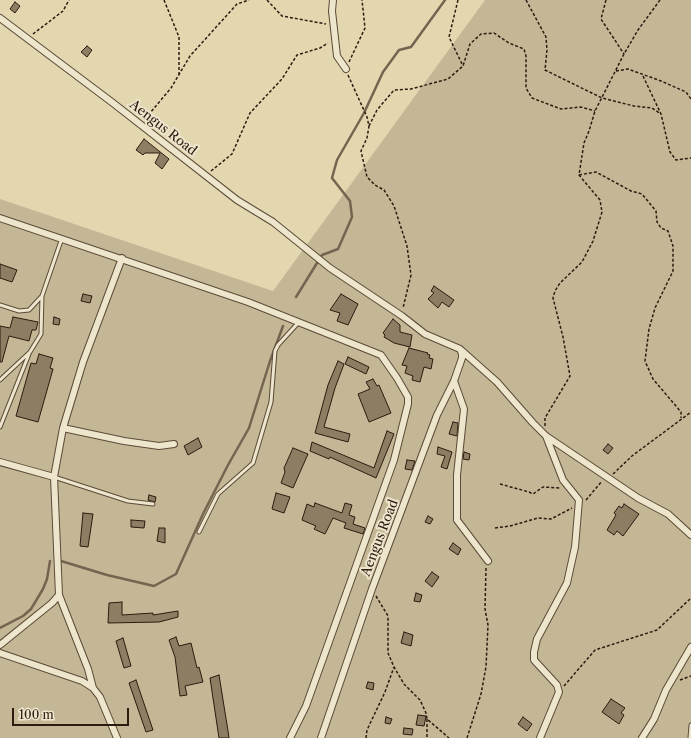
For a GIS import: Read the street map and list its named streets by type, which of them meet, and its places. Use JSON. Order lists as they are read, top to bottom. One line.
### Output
{"streets":{"street":["Aengus Road"]},"scale_bar":"100 m"}
